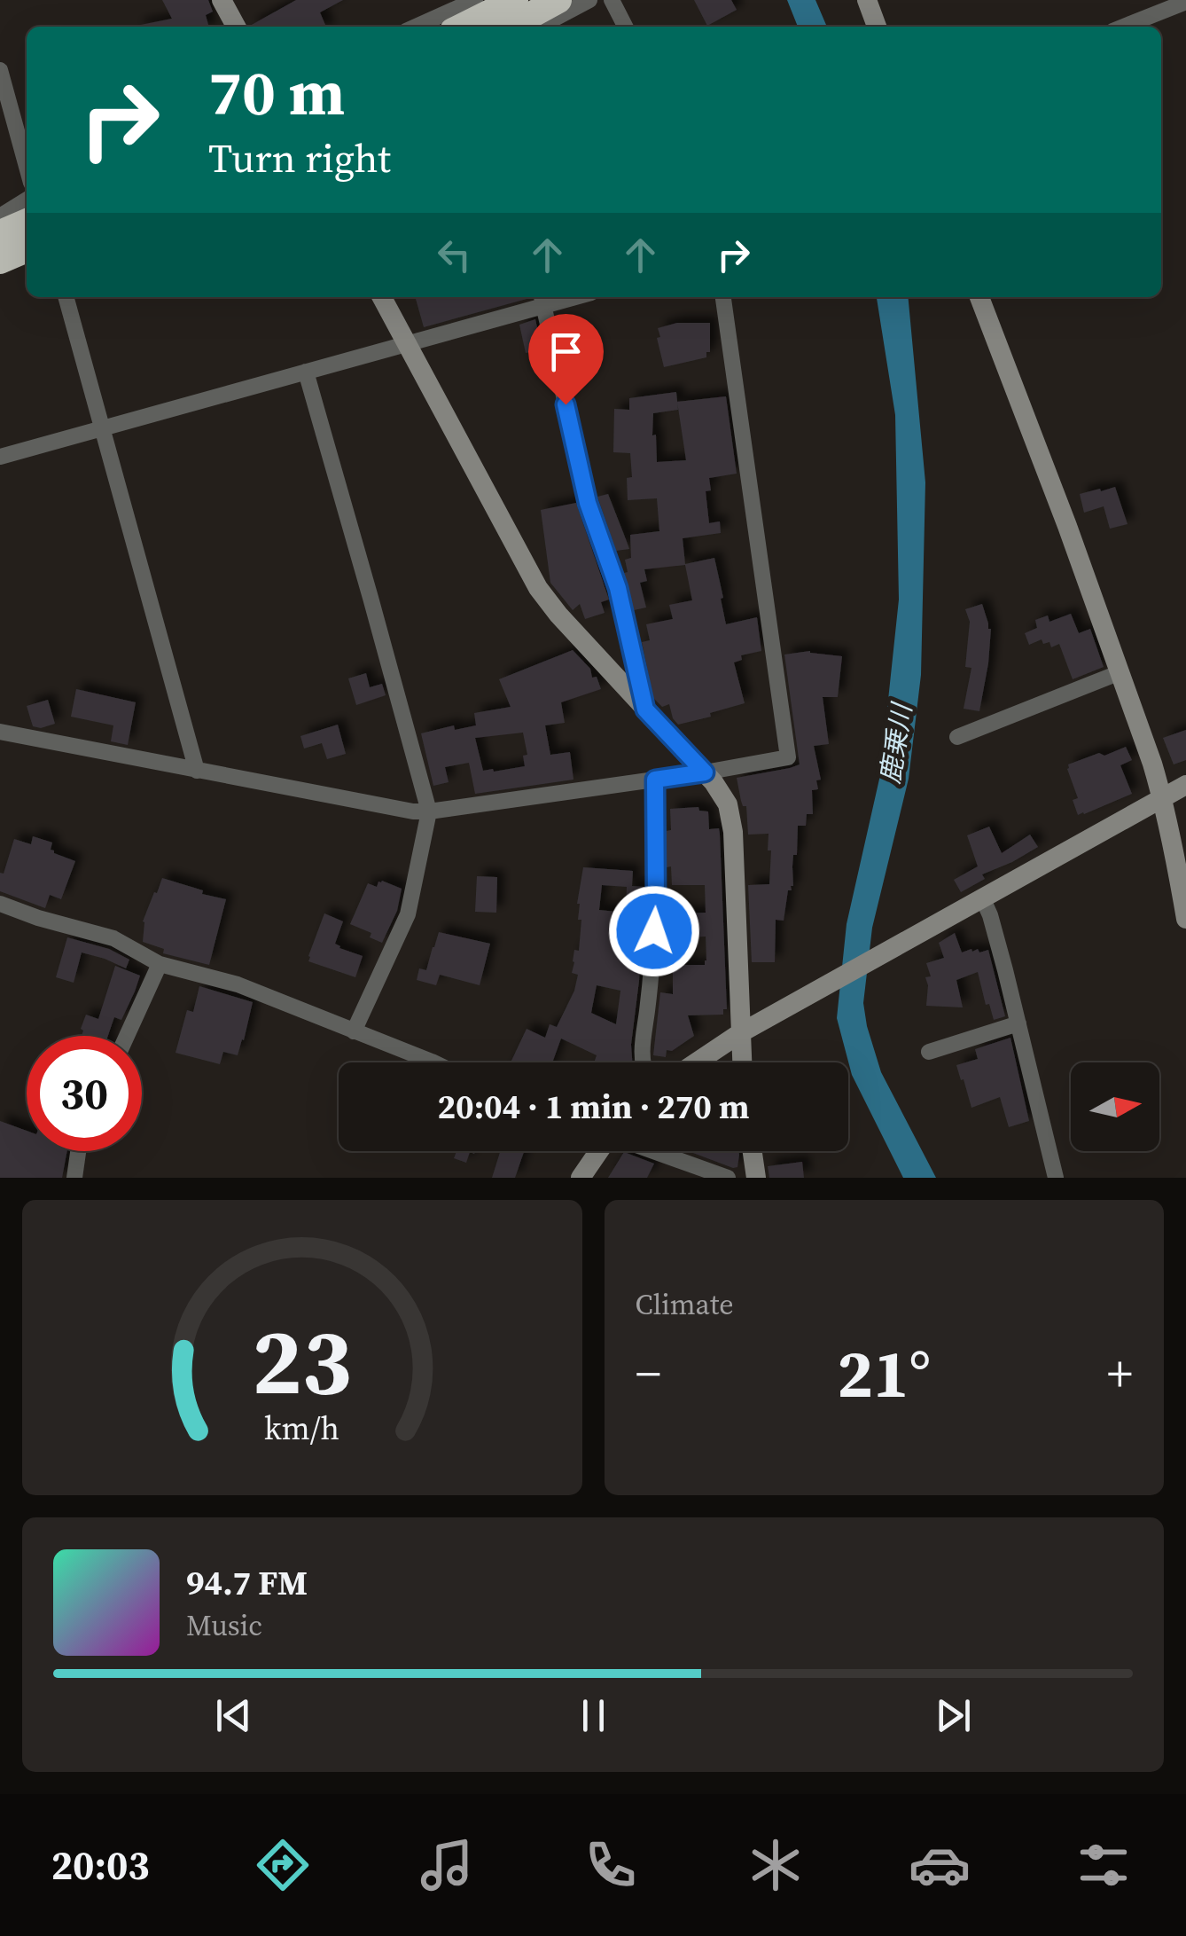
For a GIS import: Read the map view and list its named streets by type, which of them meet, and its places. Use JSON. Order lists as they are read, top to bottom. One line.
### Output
{"water":["鹿乗川"],"north":"right","page":{"turn":["70 m","Turn right"],"limit":"30","trip":"20:04 · 1 min · 270 m","tile":"Climate","heat":["−","21°","+"],"song":["94.7 FM","Music"],"tabs":"20:03","gauge":["23","km/h"]}}
